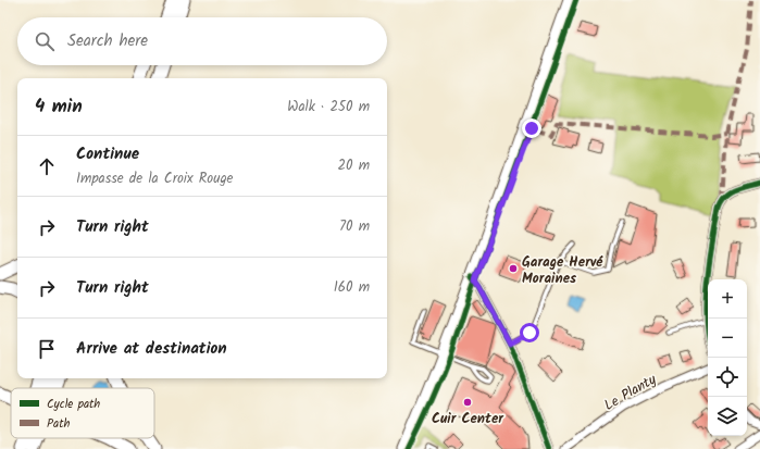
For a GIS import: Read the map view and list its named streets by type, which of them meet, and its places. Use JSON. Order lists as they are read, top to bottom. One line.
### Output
{"streets":{"street":["Le Planty"]},"places":["Garage Hervé Moraines","Cuir Center"],"legend":["Cycle path","Path"],"page":{"search":"Search here","heading":["4 min","Walk · 250 m"],"list":[["Continue","Impasse de la Croix Rouge","20 m"],["Turn right","70 m"],["Turn right","160 m"],"Arrive at destination"],"map_buttons":["+","−"]}}
